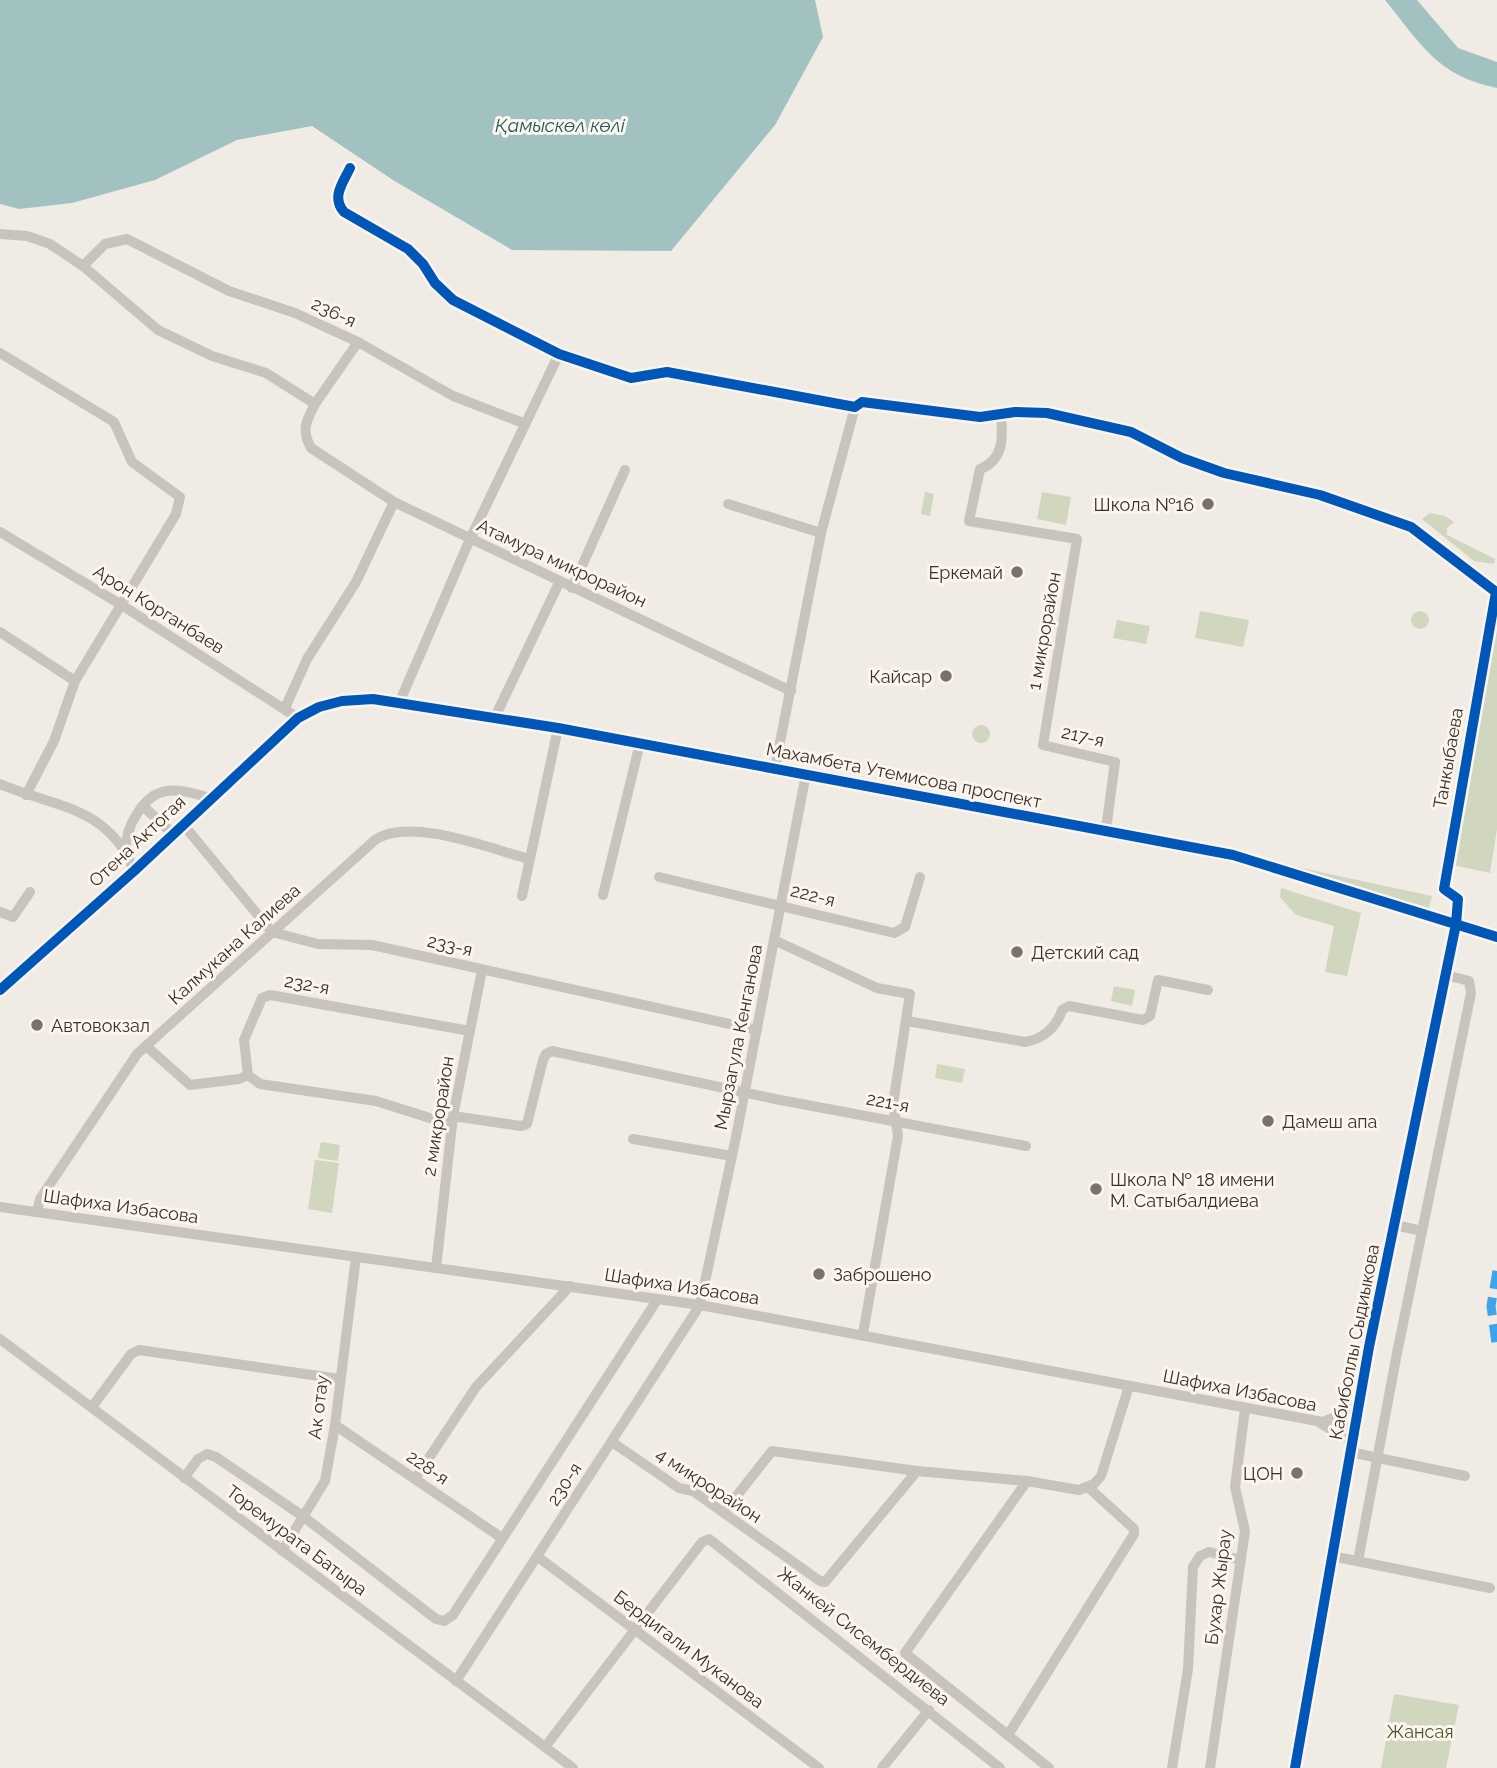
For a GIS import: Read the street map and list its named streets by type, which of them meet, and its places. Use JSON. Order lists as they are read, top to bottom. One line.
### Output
{"streets":{"street":["236-я","Атамура микрорайон","Арон Корганбаев","1 микрорайон","217-я","Танкыбаева","Махамбета Утемисова проспект","Отена Актогая","222-я","Калмукана Калиева","233-я","232-я","Мырзагула Кенганова","221-я","2 микрорайон","Шафиха Избасова","Кабиболлы Сыдиыкова","Ак отау","228-я","230-я","4 микрорайон","Торемурата Батыра","Бухар Жырау","Жанкей Сисембердиева","Бердигали Муканова"]},"crossings":[["Арон Корганбаев","Махамбета Утемисова проспект"],["Арон Корганбаев","Отена Актогая"],["1 микрорайон","217-я"],["217-я","Махамбета Утемисова проспект"],["Танкыбаева","Махамбета Утемисова проспект"],["Танкыбаева","Кабиболлы Сыдиыкова"],["Махамбета Утемисова проспект","Отена Актогая"],["Махамбета Утемисова проспект","Мырзагула Кенганова"],["Махамбета Утемисова проспект","Кабиболлы Сыдиыкова"],["222-я","Мырзагула Кенганова"],["Калмукана Калиева","233-я"],["Калмукана Калиева","Шафиха Избасова"],["233-я","Мырзагула Кенганова"],["233-я","2 микрорайон"],["232-я","2 микрорайон"],["Мырзагула Кенганова","221-я"],["Мырзагула Кенганова","Шафиха Избасова"],["Мырзагула Кенганова","230-я"],["2 микрорайон","Шафиха Избасова"],["Шафиха Избасова","Кабиболлы Сыдиыкова"],["Шафиха Избасова","Ак отау"],["Шафиха Избасова","230-я"],["Шафиха Избасова","Бухар Жырау"],["Ак отау","228-я"],["Ак отау","230-я"],["Ак отау","Торемурата Батыра"],["228-я","230-я"],["230-я","4 микрорайон"],["230-я","Торемурата Батыра"],["230-я","Бердигали Муканова"],["Жанкей Сисембердиева","Бердигали Муканова"]],"water":["Қамыскөл көлі"],"parks":["Жансая"],"places":["Школа №16","Еркемай","Кайсар","Детский сад","Автовокзал","Дамеш апа","Школа № 18 имени М. Сатыбалдиева","Заброшено","ЦОН"]}
